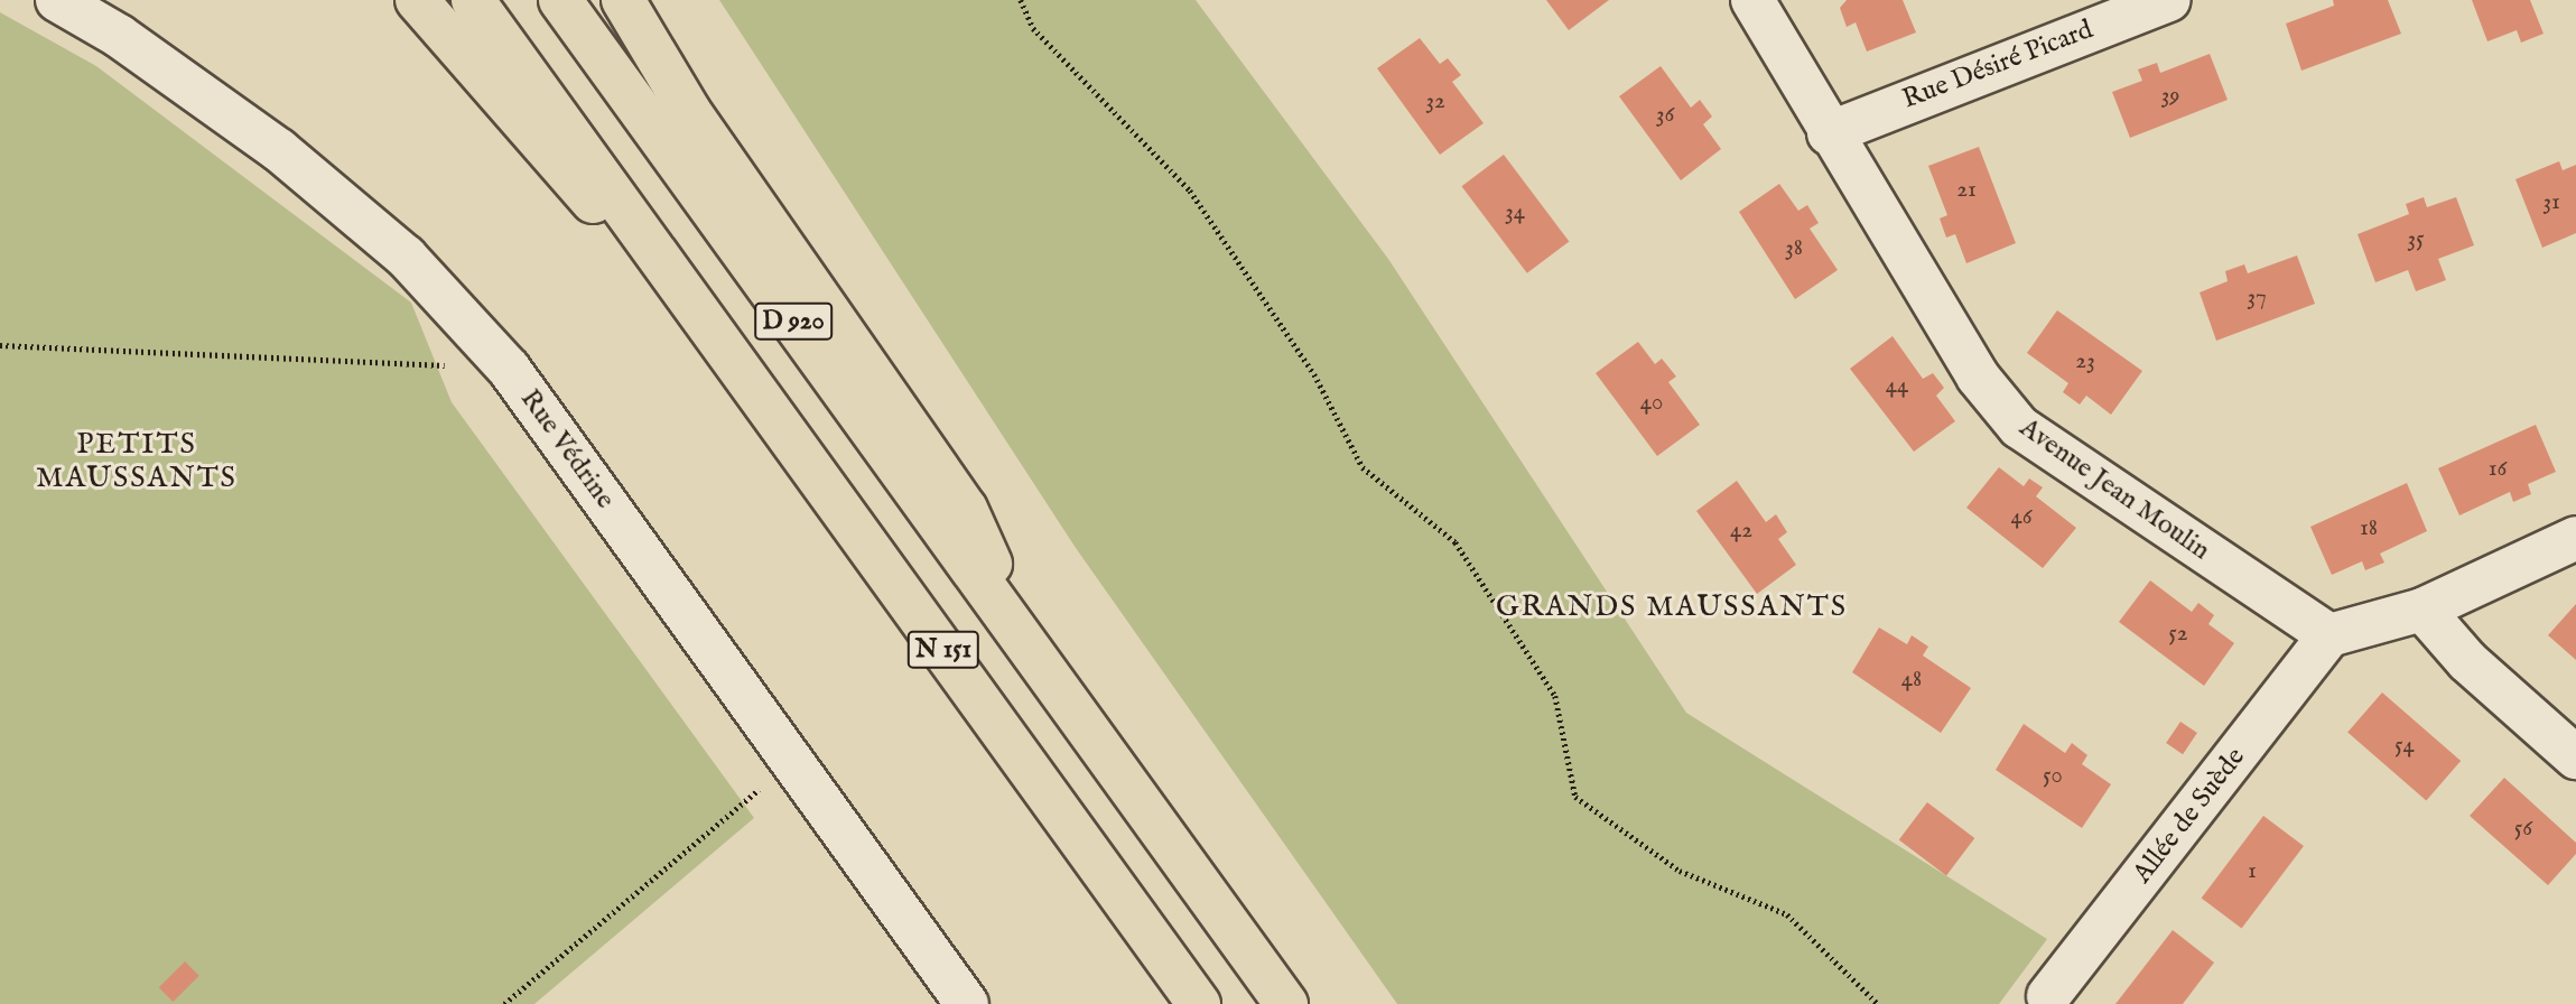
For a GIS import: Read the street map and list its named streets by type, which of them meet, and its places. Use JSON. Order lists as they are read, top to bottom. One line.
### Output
{"streets":{"highway":["D 920","N 151"],"street":["Rue Désiré Picard","Rue Védrine","Avenue Jean Moulin","Allée de Suède"]},"crossings":[["Rue Désiré Picard","Avenue Jean Moulin"],["D 920","N 151"],["Avenue Jean Moulin","Allée de Suède"]],"districts":["PETITS MAUSSANTS","GRANDS MAUSSANTS"],"house_numbers":["39","32","36","21","31","34","35","38","37","23","44","40","16","46","18","42","52","48","54","50","56","1"]}
